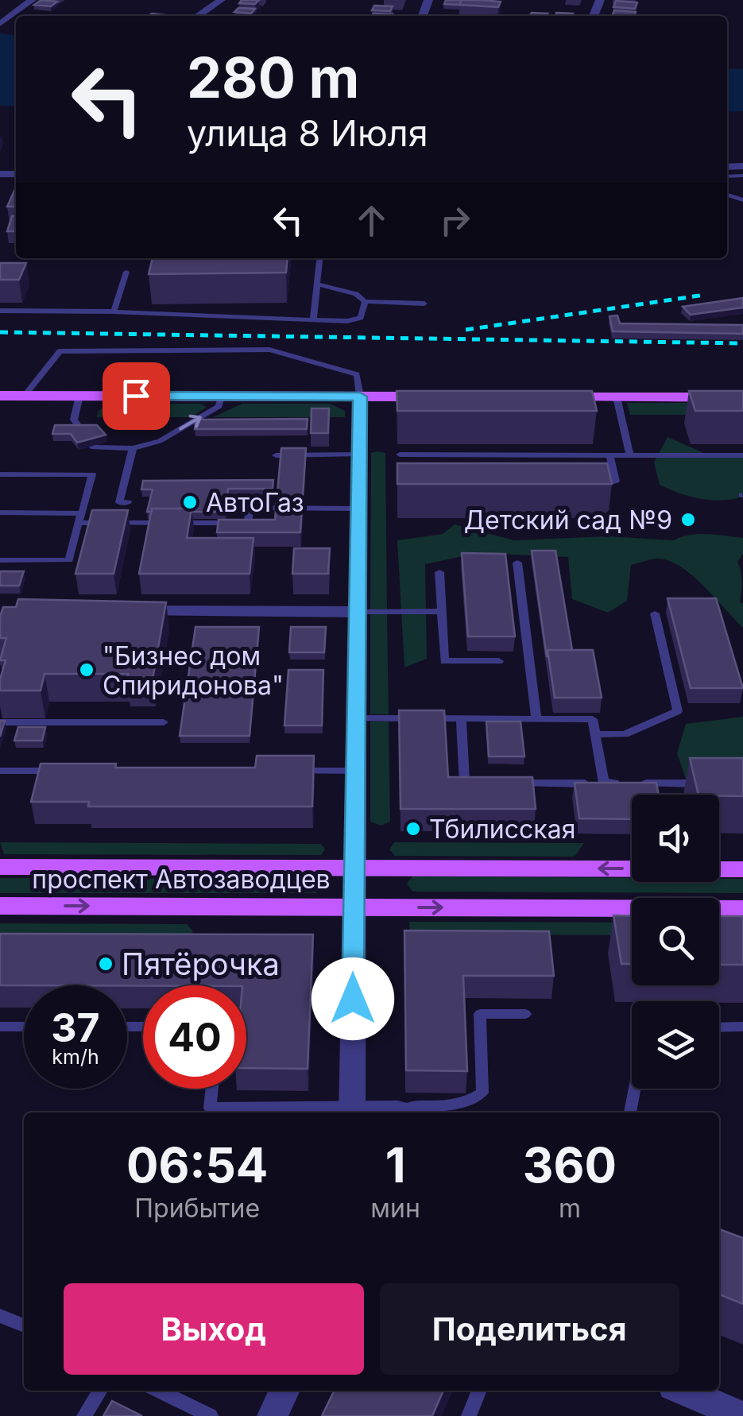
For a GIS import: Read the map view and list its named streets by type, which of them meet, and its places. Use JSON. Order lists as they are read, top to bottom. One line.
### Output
{"streets":{"main road":["проспект Автозаводцев"]},"places":["АвтоГаз","Детский сад №9","\"Бизнес дом Спиридонова\"","Тбилисская","Пятёрочка"],"page":{"turn":["280 m","улица 8 Июля"],"speed":"37 km/h","limit":"40","eta":["06:54","Прибытие","1","мин","360","m"],"buttons":["Выход","Поделиться"]}}
